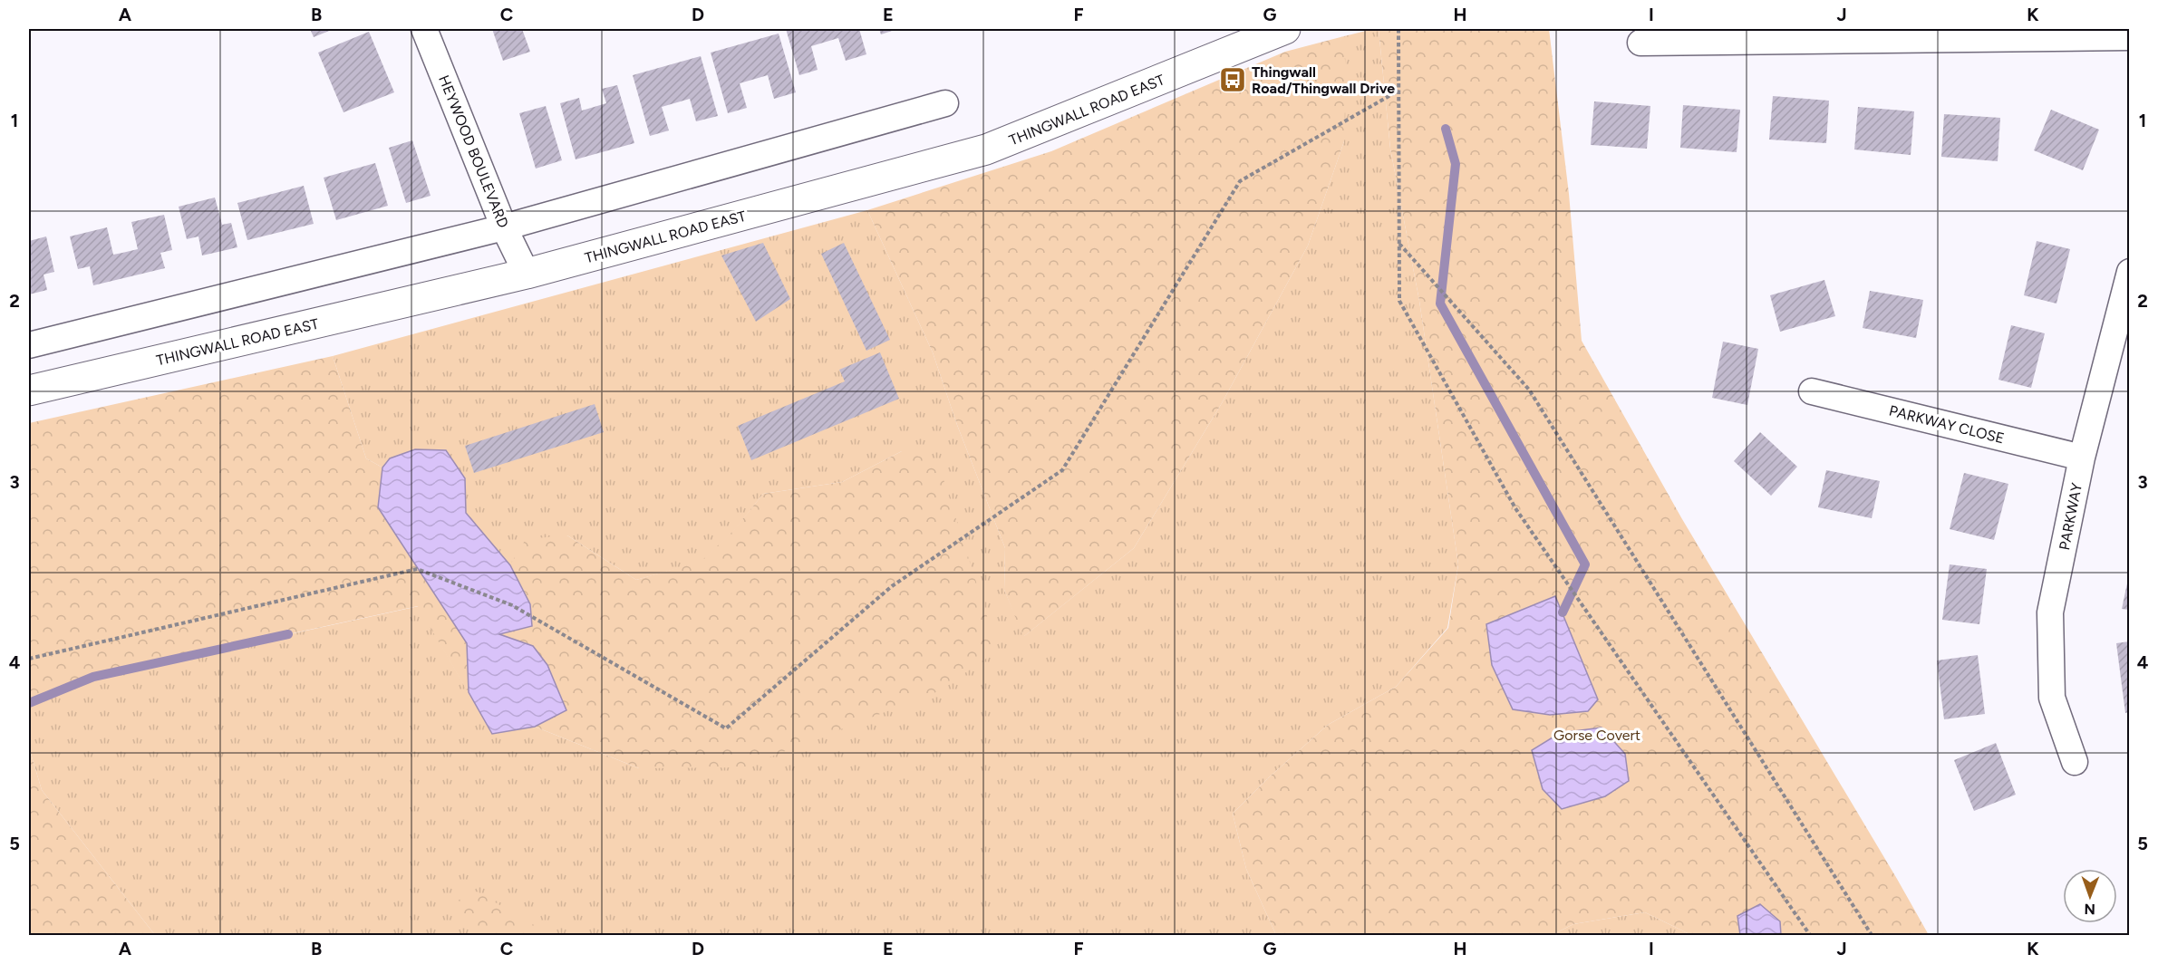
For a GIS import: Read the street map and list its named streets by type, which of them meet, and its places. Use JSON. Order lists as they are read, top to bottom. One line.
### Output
{"streets":{"street":["THINGWALL ROAD EAST","HEYWOOD BOULEVARD","PARKWAY CLOSE","PARKWAY"]},"crossings":[["THINGWALL ROAD EAST","HEYWOOD BOULEVARD"],["PARKWAY CLOSE","PARKWAY"]],"parks":["Gorse Covert"],"places":{"bus stop":["Thingwall Road/Thingwall Drive"]},"north":"bottom","grid":{"columns":["A","B","C","D","E","F","G","H","I","J","K"],"rows":["1","2","3","4","5"]}}
